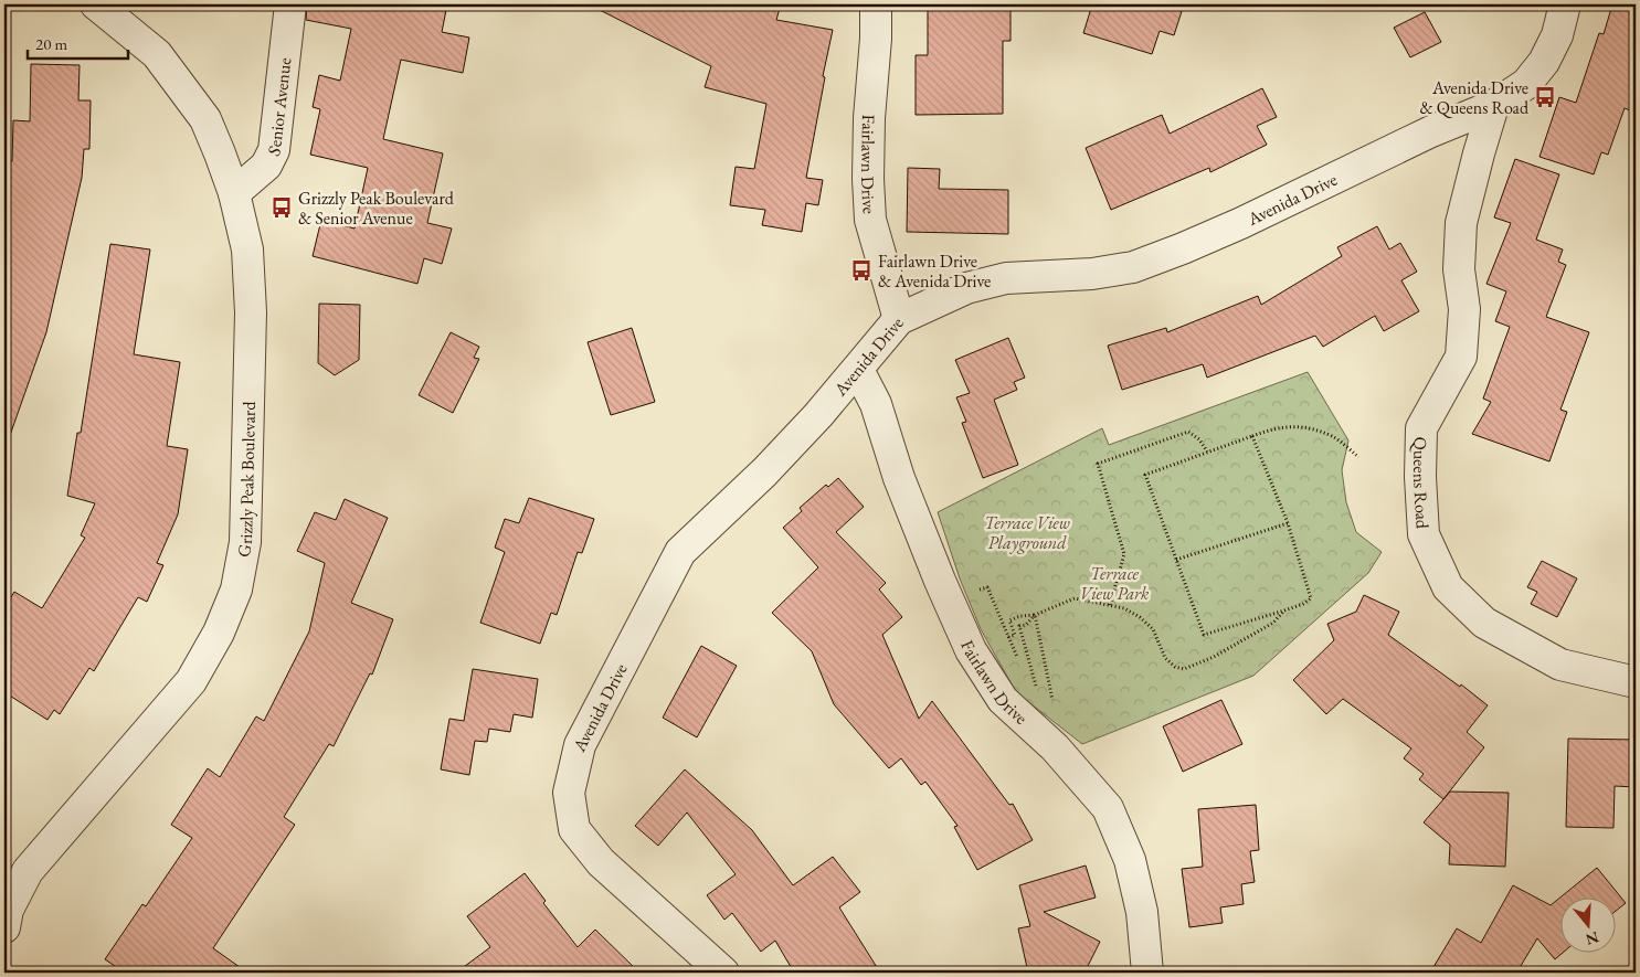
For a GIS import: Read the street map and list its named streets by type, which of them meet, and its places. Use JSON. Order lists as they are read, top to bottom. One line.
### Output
{"streets":{"street":["Senior Avenue","Fairlawn Drive","Avenida Drive","Grizzly Peak Boulevard","Queens Road"]},"crossings":[["Senior Avenue","Grizzly Peak Boulevard"],["Fairlawn Drive","Avenida Drive"],["Avenida Drive","Queens Road"]],"parks":["Terrace View Playground","Terrace View Park"],"places":{"bus stop":["Avenida Drive & Queens Road","Grizzly Peak Boulevard & Senior Avenue","Fairlawn Drive & Avenida Drive"]},"scale_bar":"20 m","north":"bottom"}
